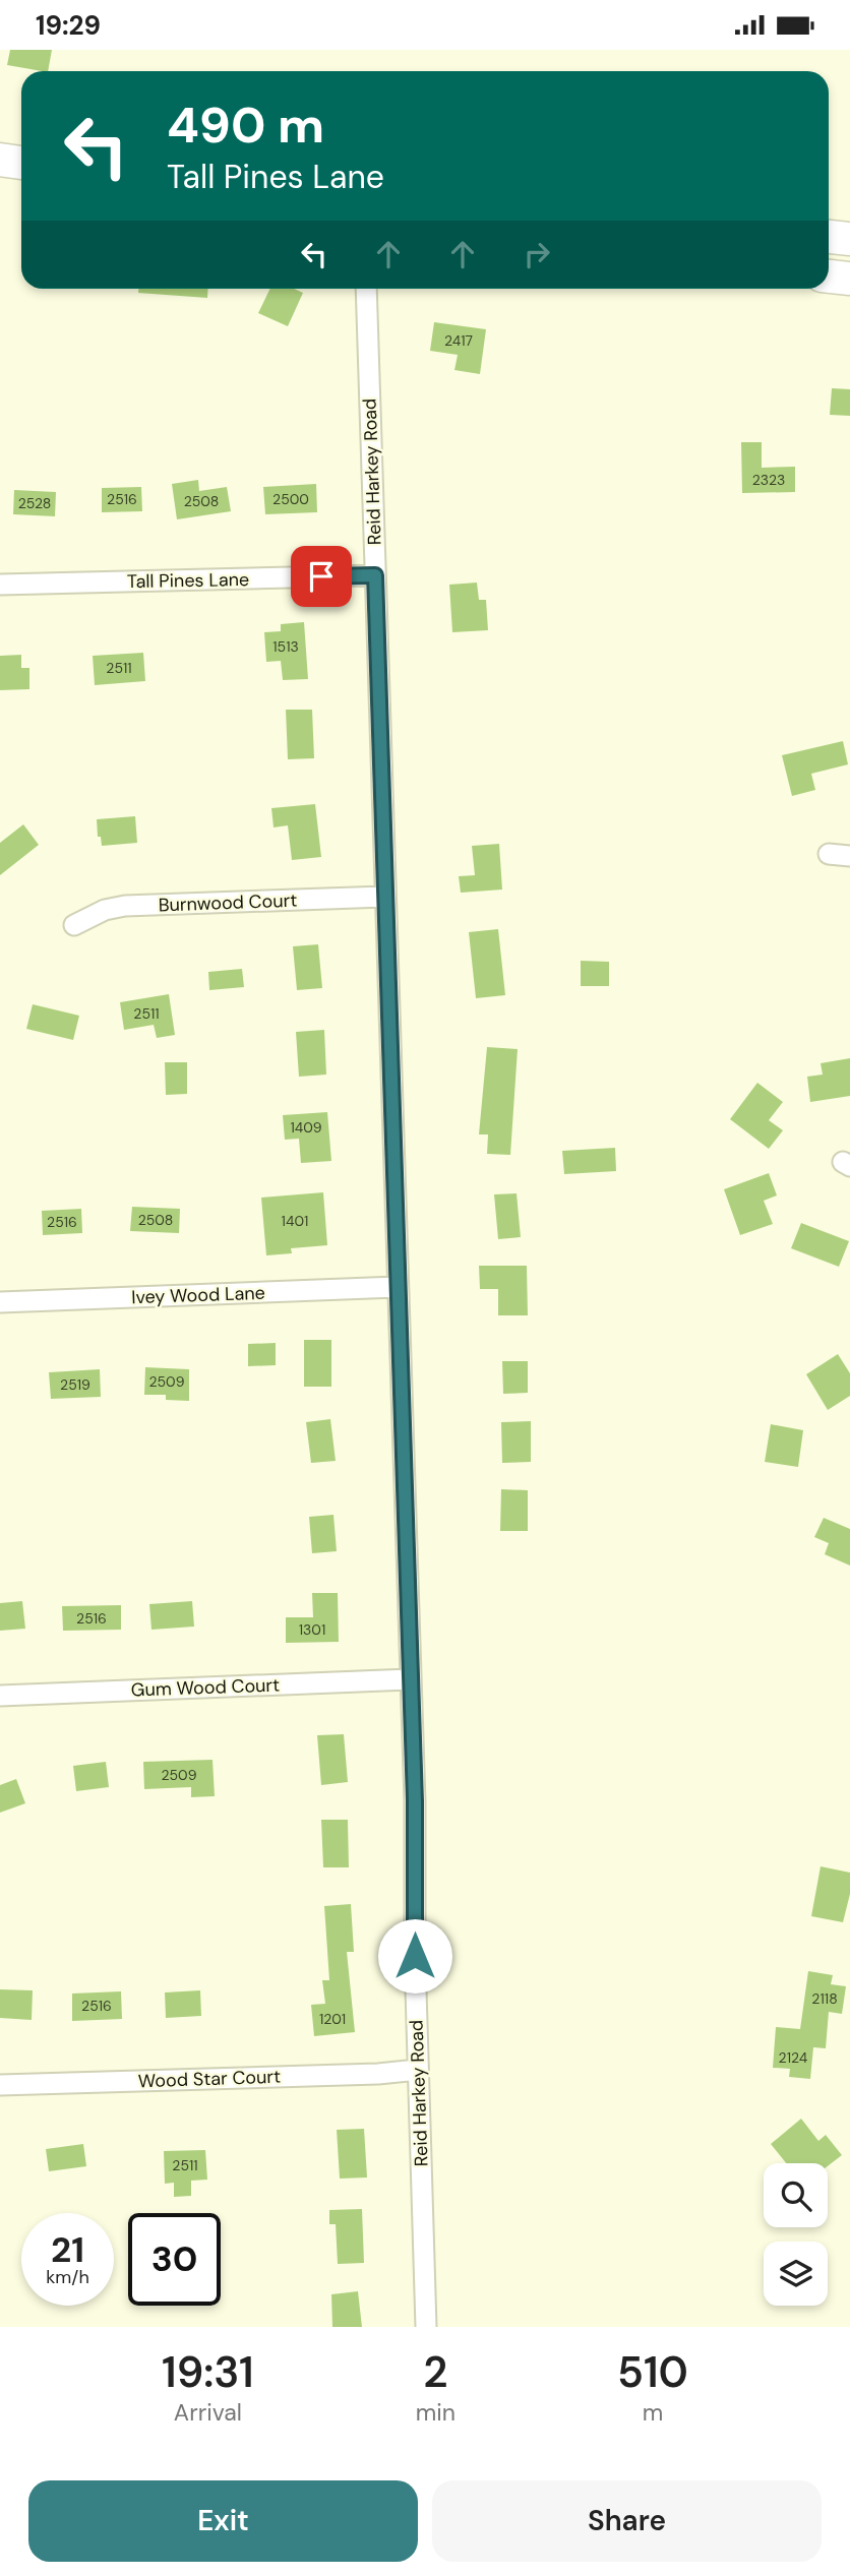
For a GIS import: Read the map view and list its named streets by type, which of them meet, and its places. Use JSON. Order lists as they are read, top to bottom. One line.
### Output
{"streets":{"street":["Reid Harkey Road","Tall Pines Lane","Burnwood Court","Ivey Wood Lane","Gum Wood Court","Wood Star Court"]},"crossings":[["Reid Harkey Road","Tall Pines Lane"],["Reid Harkey Road","Burnwood Court"],["Reid Harkey Road","Ivey Wood Lane"],["Reid Harkey Road","Gum Wood Court"],["Reid Harkey Road","Wood Star Court"]],"house_numbers":["2417","2323","2516","2500","2508","2528","1513","2511","2511","1409","2508","1401","2516","2509","2519","2516","1301","2509","2118","2516","1201","2124","2511"],"page":{"status":"19:29","turn":["490 m","Tall Pines Lane"],"speed":"21 km/h","limit":"30","eta":["19:31","Arrival","2","min","510","m"],"buttons":["Exit","Share"]}}
